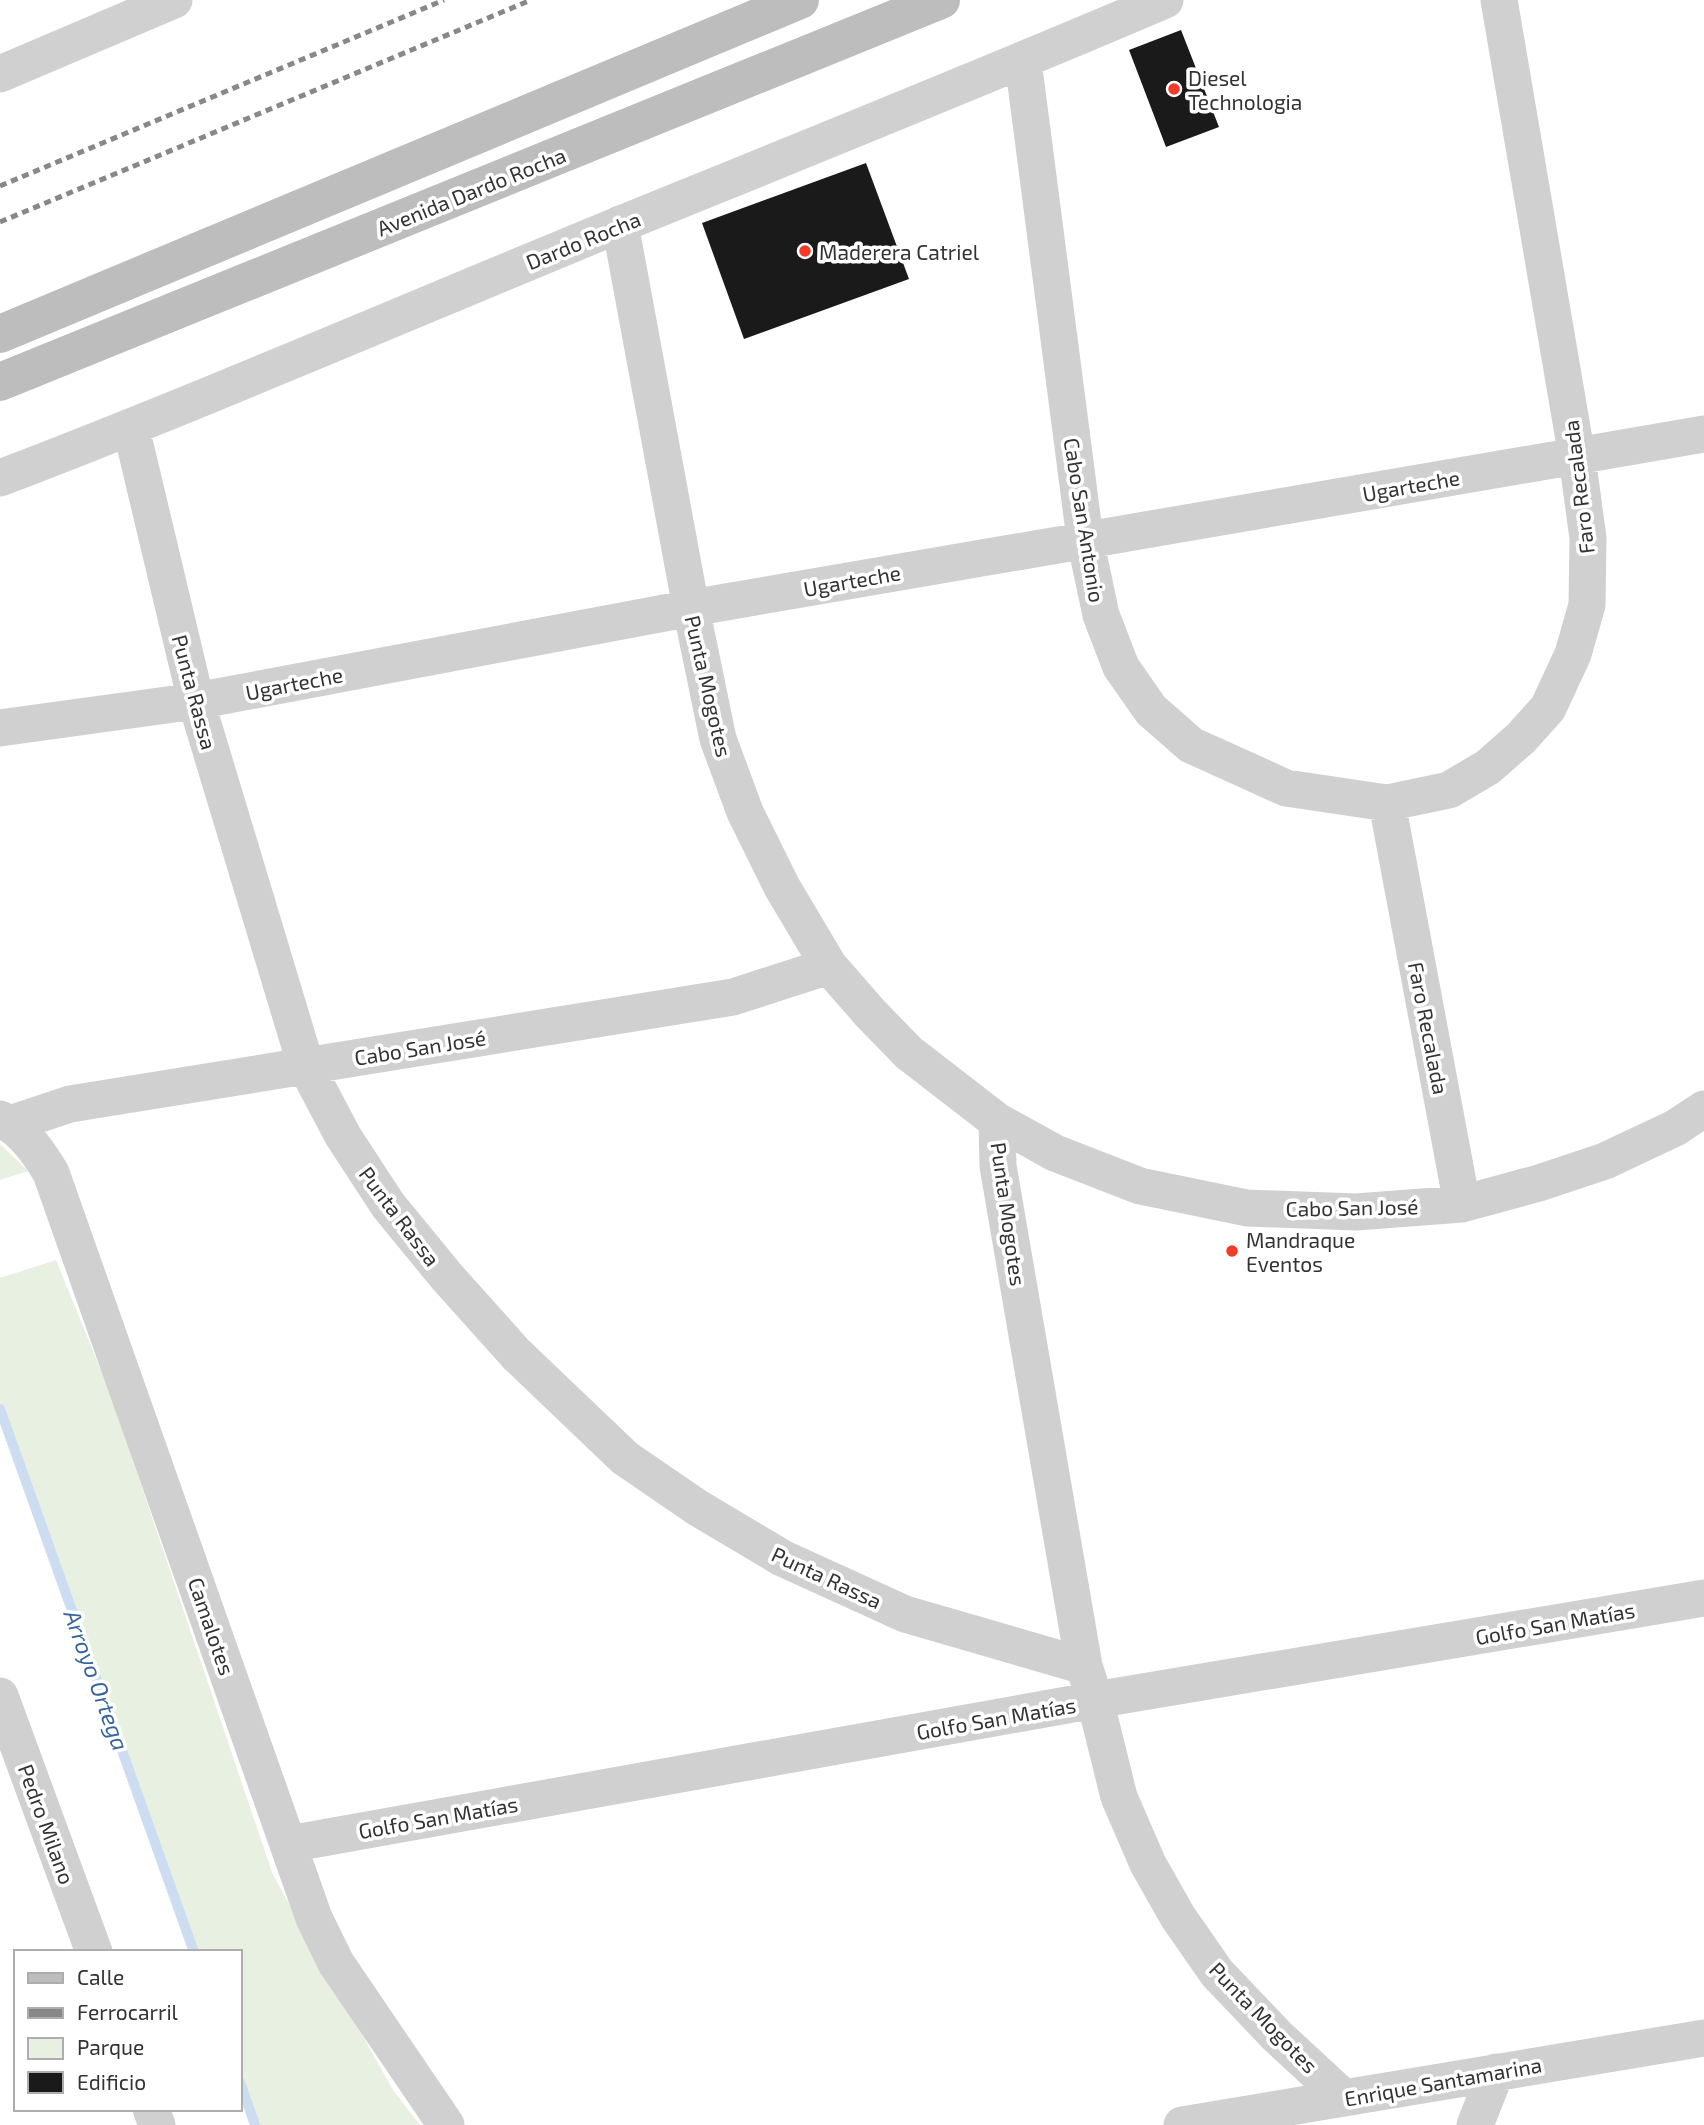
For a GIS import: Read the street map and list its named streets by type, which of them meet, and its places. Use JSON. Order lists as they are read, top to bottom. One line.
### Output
{"streets":{"main road":["Avenida Dardo Rocha"],"street":["Dardo Rocha","Ugarteche","Faro Recalada","Cabo San Antonio","Punta Mogotes","Punta Rassa","Cabo San José","Golfo San Matías","Camalotes","Pedro Milano","Enrique Santamarina"]},"crossings":[["Dardo Rocha","Cabo San Antonio"],["Dardo Rocha","Punta Mogotes"],["Dardo Rocha","Punta Rassa"],["Ugarteche","Faro Recalada"],["Ugarteche","Cabo San Antonio"],["Ugarteche","Punta Mogotes"],["Ugarteche","Punta Rassa"],["Faro Recalada","Cabo San Antonio"],["Faro Recalada","Cabo San José"],["Punta Mogotes","Punta Rassa"],["Punta Mogotes","Cabo San José"],["Punta Mogotes","Golfo San Matías"],["Punta Mogotes","Enrique Santamarina"],["Punta Rassa","Cabo San José"],["Punta Rassa","Golfo San Matías"],["Cabo San José","Camalotes"],["Golfo San Matías","Camalotes"]],"water":["Arroyo Ortega"],"places":["Diesel Technologia","Maderera Catriel","Mandraque Eventos"],"legend":["Calle","Ferrocarril","Parque","Edificio"]}
